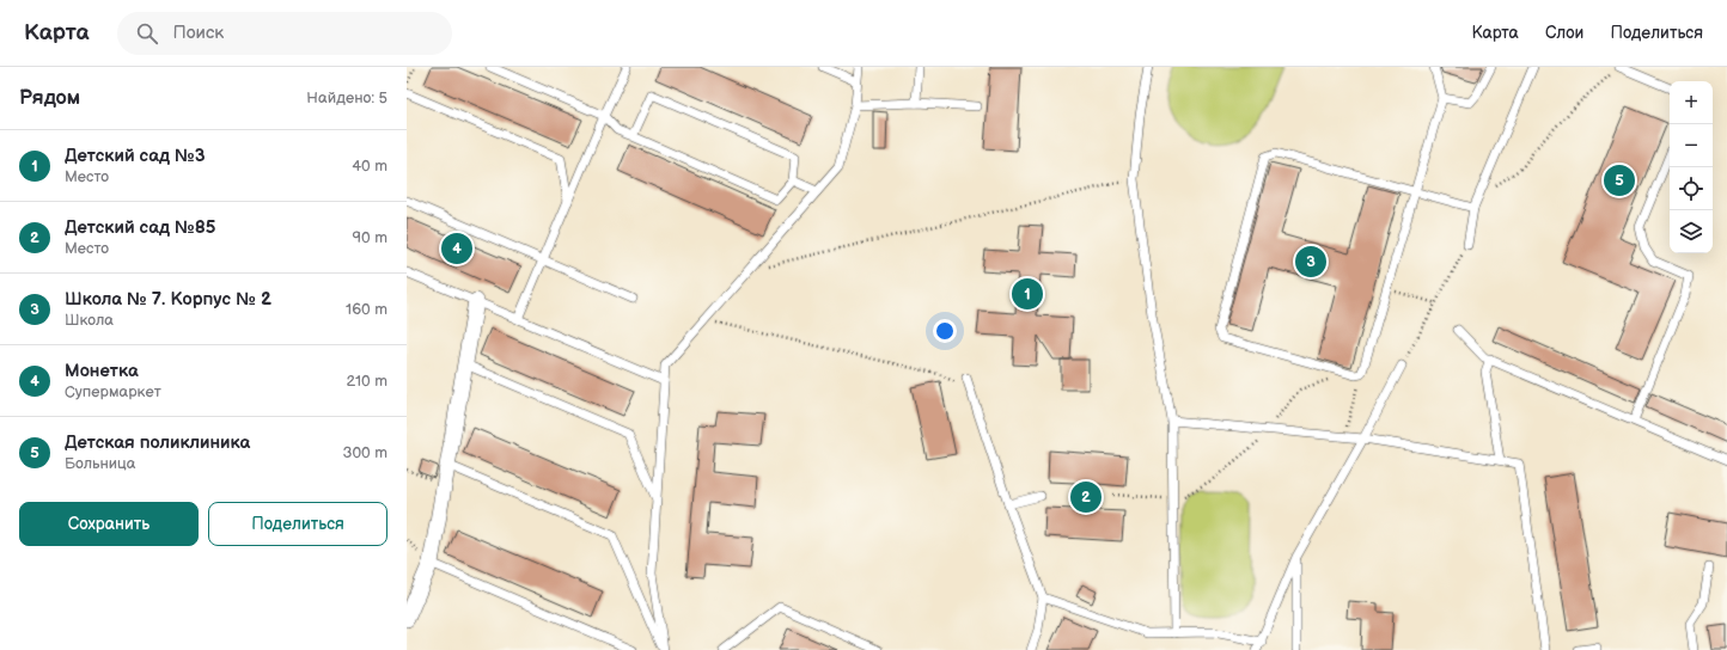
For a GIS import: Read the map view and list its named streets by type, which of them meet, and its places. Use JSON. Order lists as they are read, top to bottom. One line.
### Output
{"page":{"header":"Карта","search":"Поиск","nav":["Карта","Слои","Поделиться"],"heading":["Рядом","Найдено: 5"],"map_buttons":["+","−"],"list":[{"mark":"1","name":"Детский сад №3","note":"Место","value":"40 m"},{"mark":"2","name":"Детский сад №85","note":"Место","value":"90 m"},{"mark":"3","name":"Школа № 7. Корпус № 2","note":"Школа","value":"160 m"},{"mark":"4","name":"Монетка","note":"Супермаркет","value":"210 m"},{"mark":"5","name":"Детская поликлиника","note":"Больница","value":"300 m"}],"pins":["5","4","3","1","2"],"buttons":["Сохранить","Поделиться"]}}
